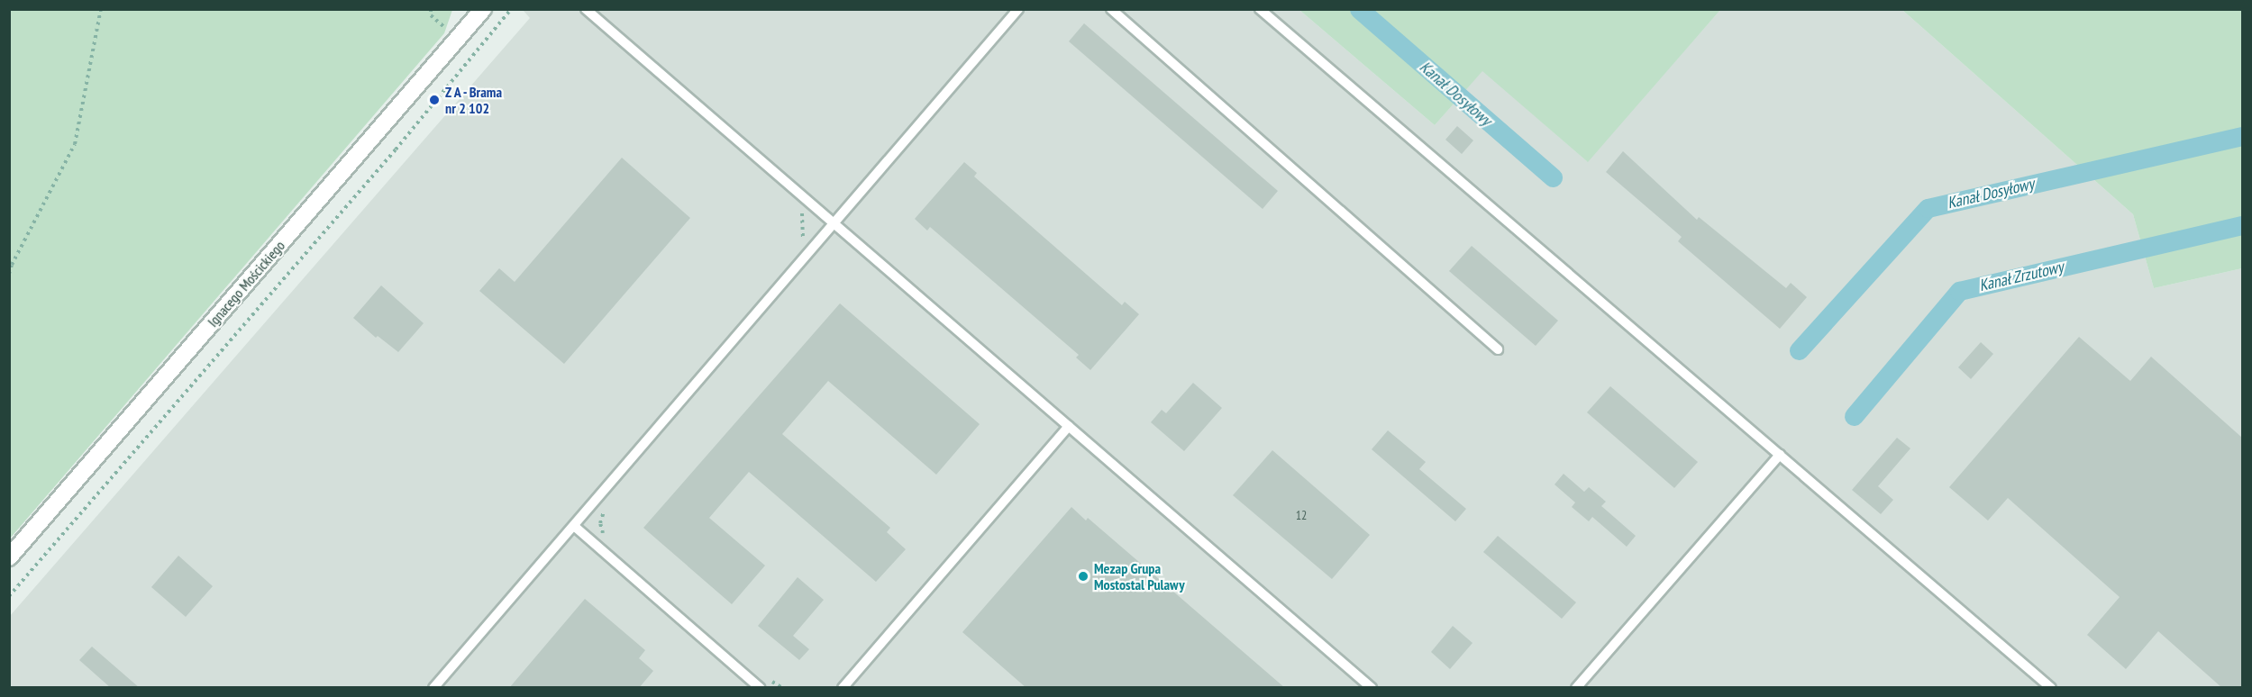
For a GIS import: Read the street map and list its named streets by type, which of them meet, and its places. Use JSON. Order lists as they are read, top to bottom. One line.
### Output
{"streets":{"street":["Ignacego Mościckiego"]},"water":["Kanał Dosyłowy","Kanał Zrzutowy"],"places":["Z A - Brama nr 2 102","Mezap Grupa Mostostal Pulawy"],"house_numbers":["12"]}
